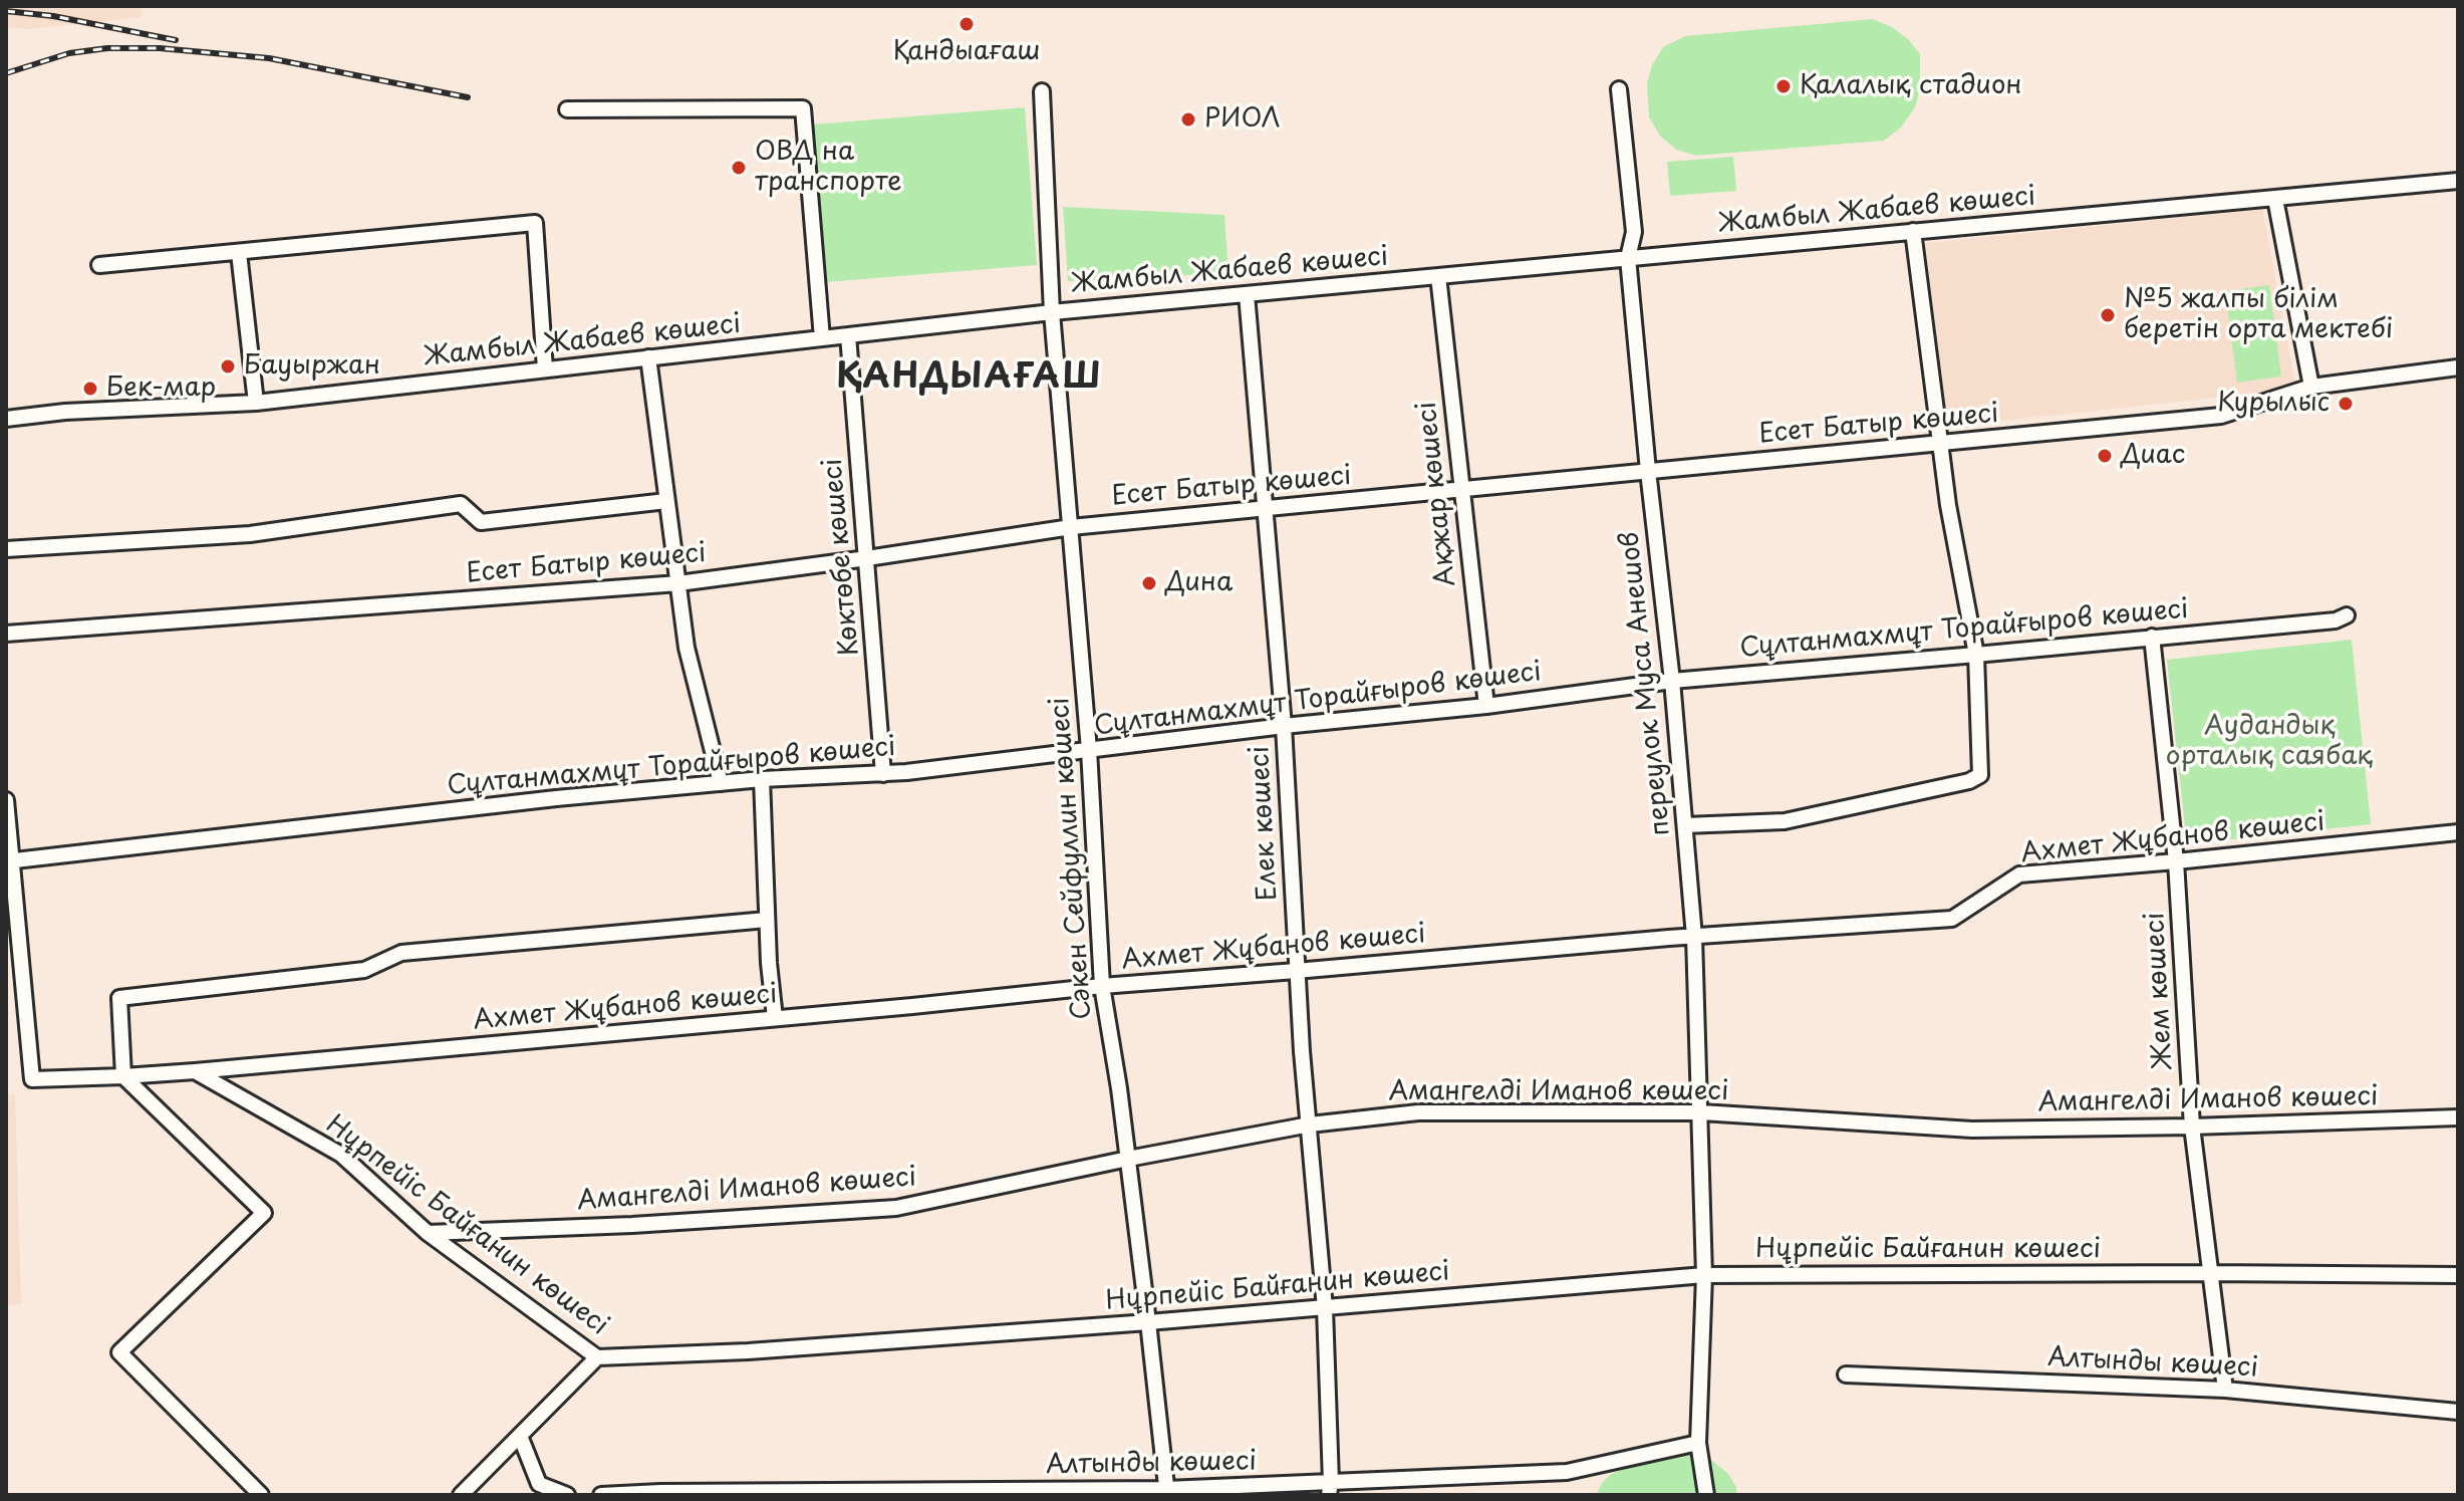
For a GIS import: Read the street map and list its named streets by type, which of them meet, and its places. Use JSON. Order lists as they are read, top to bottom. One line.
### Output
{"streets":{"street":["Жамбыл Жабаев көшесі","Есет Батыр көшесі","Ақжар көшесі","Көктөбе көшесі","Сұлтанмахмұт Торайғыров көшесі","переулок Муса Анешов","Елек көшесі","Ахмет Жұбанов көшесі","Сәкен Сейфуллин көшесі","Жем көшесі","Амангелді Иманов көшесі","Нұрпейіс Байғанин көшесі","Алтынды көшесі"]},"crossings":[["Жамбыл Жабаев көшесі","Ақжар көшесі"],["Жамбыл Жабаев көшесі","Көктөбе көшесі"],["Жамбыл Жабаев көшесі","переулок Муса Анешов"],["Жамбыл Жабаев көшесі","Елек көшесі"],["Жамбыл Жабаев көшесі","Сәкен Сейфуллин көшесі"],["Есет Батыр көшесі","Ақжар көшесі"],["Есет Батыр көшесі","Көктөбе көшесі"],["Есет Батыр көшесі","переулок Муса Анешов"],["Есет Батыр көшесі","Елек көшесі"],["Есет Батыр көшесі","Сәкен Сейфуллин көшесі"],["Ақжар көшесі","Сұлтанмахмұт Торайғыров көшесі"],["Көктөбе көшесі","Сұлтанмахмұт Торайғыров көшесі"],["Сұлтанмахмұт Торайғыров көшесі","переулок Муса Анешов"],["Сұлтанмахмұт Торайғыров көшесі","Елек көшесі"],["Сұлтанмахмұт Торайғыров көшесі","Ахмет Жұбанов көшесі"],["Сұлтанмахмұт Торайғыров көшесі","Сәкен Сейфуллин көшесі"],["Сұлтанмахмұт Торайғыров көшесі","Жем көшесі"],["переулок Муса Анешов","Ахмет Жұбанов көшесі"],["переулок Муса Анешов","Амангелді Иманов көшесі"],["переулок Муса Анешов","Нұрпейіс Байғанин көшесі"],["переулок Муса Анешов","Алтынды көшесі"],["Елек көшесі","Ахмет Жұбанов көшесі"],["Елек көшесі","Амангелді Иманов көшесі"],["Елек көшесі","Нұрпейіс Байғанин көшесі"],["Елек көшесі","Алтынды көшесі"],["Ахмет Жұбанов көшесі","Сәкен Сейфуллин көшесі"],["Ахмет Жұбанов көшесі","Жем көшесі"],["Ахмет Жұбанов көшесі","Нұрпейіс Байғанин көшесі"],["Сәкен Сейфуллин көшесі","Амангелді Иманов көшесі"],["Сәкен Сейфуллин көшесі","Нұрпейіс Байғанин көшесі"],["Сәкен Сейфуллин көшесі","Алтынды көшесі"],["Жем көшесі","Амангелді Иманов көшесі"],["Жем көшесі","Нұрпейіс Байғанин көшесі"],["Жем көшесі","Алтынды көшесі"],["Амангелді Иманов көшесі","Нұрпейіс Байғанин көшесі"]],"districts":["ҚАНДЫАҒАШ"],"parks":["Аудандық орталық саябақ"],"places":["Қандыағаш","Қалалық стадион","РИОЛ","ОВД на транспорте","№5 жалпы білім беретін орта мектебі","Бауыржан","Бек-мар","Курылыс","Диас","Дина"]}
